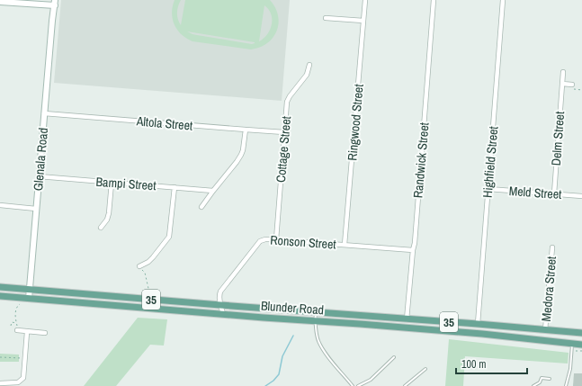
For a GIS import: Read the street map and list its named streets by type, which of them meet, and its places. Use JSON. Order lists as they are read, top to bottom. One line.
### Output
{"streets":{"main road":["35","Blunder Road"],"street":["Ringwood Street","Altola Street","Delm Street","Cottage Street","Glenala Road","Randwick Street","Highfield Street","Bampi Street","Meld Street","Ronson Street","Medora Street"]},"crossings":[["Ringwood Street","Ronson Street"],["Altola Street","Cottage Street"],["Altola Street","Glenala Road"],["Delm Street","Meld Street"],["Cottage Street","Ronson Street"],["Glenala Road","Bampi Street"],["Glenala Road","Blunder Road"],["Randwick Street","Ronson Street"],["Randwick Street","Blunder Road"],["Highfield Street","Meld Street"],["Highfield Street","Blunder Road"],["Ronson Street","Blunder Road"],["Medora Street","Blunder Road"]],"scale_bar":"100 m"}
